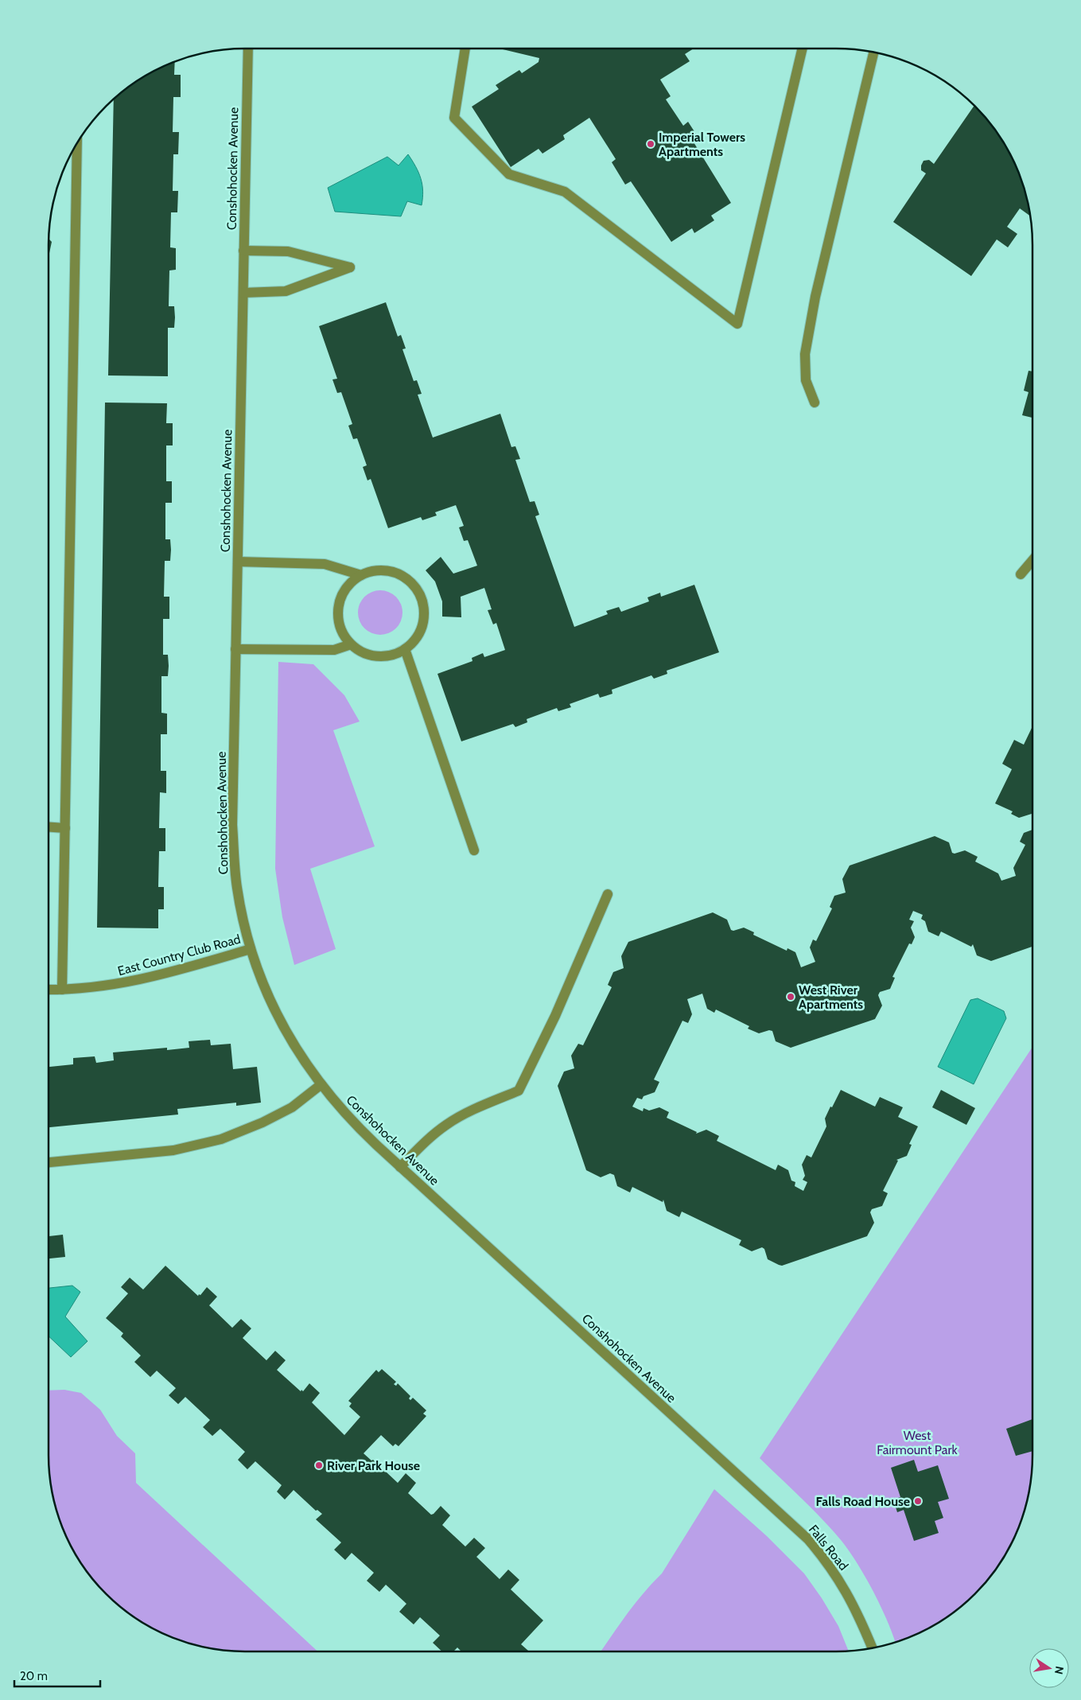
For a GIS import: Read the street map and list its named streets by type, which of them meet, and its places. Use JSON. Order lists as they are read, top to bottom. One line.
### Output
{"streets":{"street":["Conshohocken Avenue","East Country Club Road","Falls Road"]},"crossings":[["Conshohocken Avenue","East Country Club Road"],["Conshohocken Avenue","Falls Road"]],"parks":["West Fairmount Park"],"places":["Imperial Towers Apartments","West River Apartments","River Park House","Falls Road House"],"scale_bar":"20 m","north":"right"}
